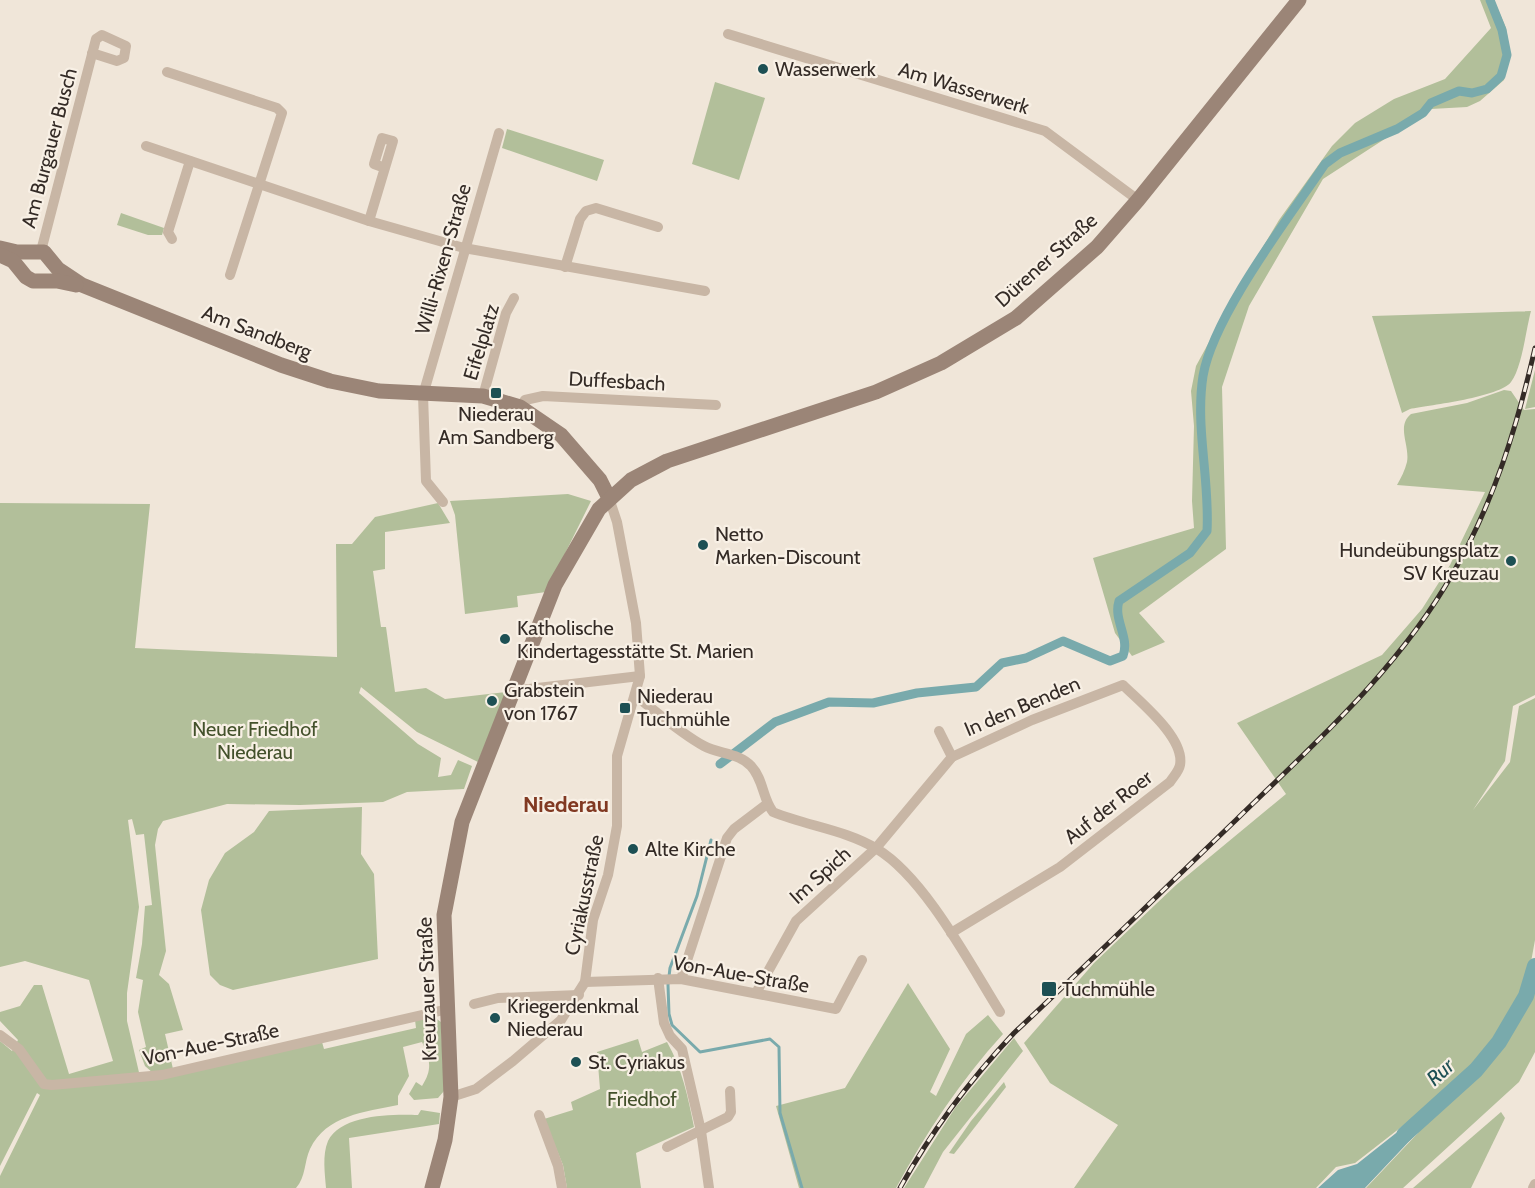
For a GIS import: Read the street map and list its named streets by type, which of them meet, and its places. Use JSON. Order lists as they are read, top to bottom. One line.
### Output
{"streets":{"main road":["Dürener Straße","Am Sandberg","Kreuzauer Straße"],"street":["Am Wasserwerk","Am Burgauer Busch","Willi-Rixen-Straße","Eifelplatz","Duffesbach","In den Benden","Auf der Roer","Im Spich","Cyriakusstraße","Von-Aue-Straße"]},"crossings":[["Am Wasserwerk","Dürener Straße"],["Willi-Rixen-Straße","Am Sandberg"],["Dürener Straße","Am Sandberg"],["Dürener Straße","Cyriakusstraße"],["Dürener Straße","Kreuzauer Straße"],["Am Sandberg","Eifelplatz"],["Am Sandberg","Duffesbach"],["Am Sandberg","Cyriakusstraße"],["Am Sandberg","Kreuzauer Straße"],["In den Benden","Auf der Roer"],["In den Benden","Im Spich"],["Im Spich","Von-Aue-Straße"],["Cyriakusstraße","Von-Aue-Straße"],["Cyriakusstraße","Kreuzauer Straße"],["Von-Aue-Straße","Kreuzauer Straße"]],"districts":["Niederau"],"water":["Rur"],"parks":["Neuer Friedhof Niederau","Friedhof"],"places":{"other":["Wasserwerk","Netto Marken-Discount","Hundeübungsplatz SV Kreuzau","Katholische Kindertagesstätte St. Marien","Grabstein von 1767","Alte Kirche","Kriegerdenkmal Niederau","St. Cyriakus"],"transit":["Niederau Am Sandberg","Niederau Tuchmühle","Tuchmühle"]}}
